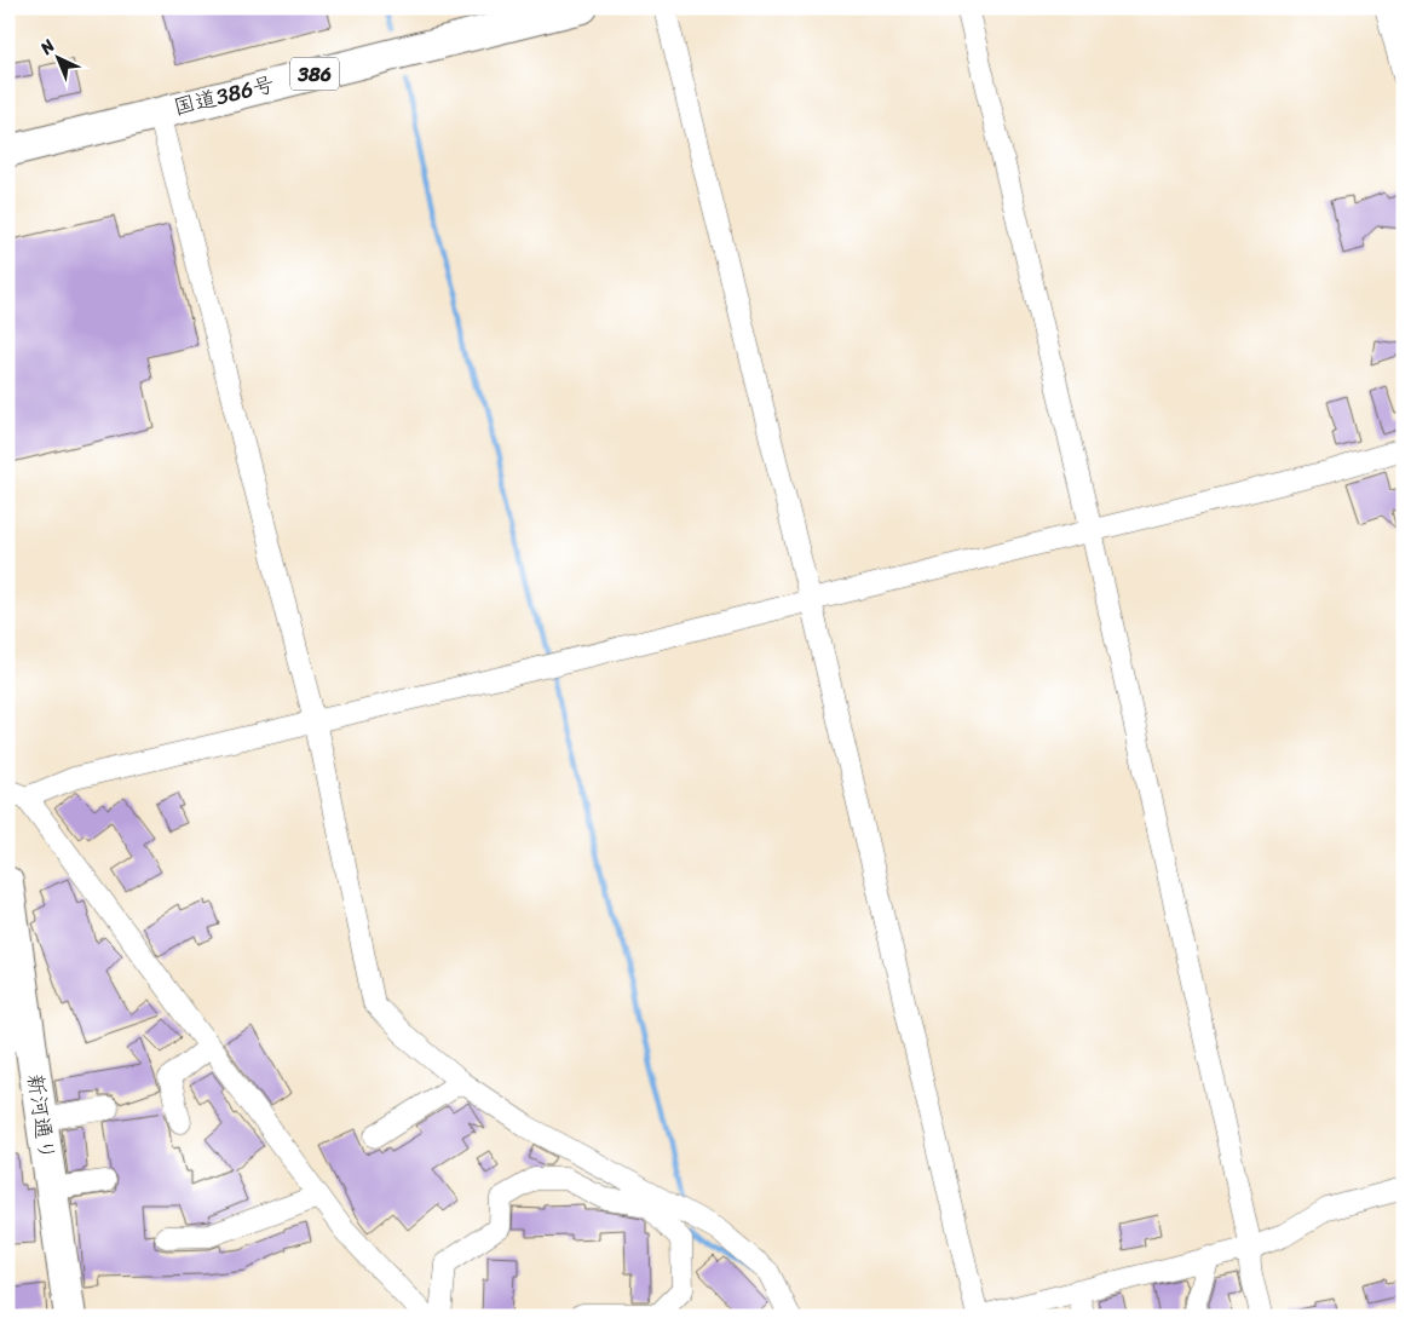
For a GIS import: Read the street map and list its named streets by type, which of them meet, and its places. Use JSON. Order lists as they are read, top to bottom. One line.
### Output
{"streets":{"highway":["386","国道386号","新河通り"]},"north":"top left"}
